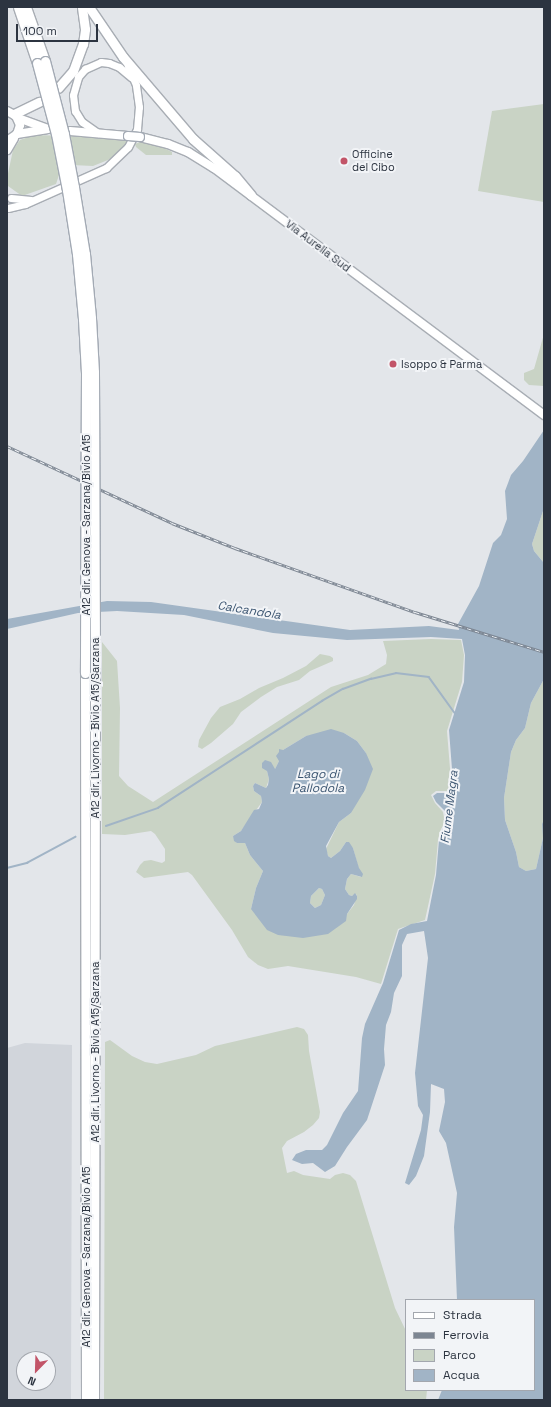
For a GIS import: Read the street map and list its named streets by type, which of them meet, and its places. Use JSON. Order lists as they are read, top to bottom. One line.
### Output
{"streets":{"highway":["A12 dir. Genova - Sarzana/Bivio A15","A12 dir. Livorno - Bivio A15/Sarzana"],"main road":["Via Aurelia Sud"]},"crossings":[["A12 dir. Genova - Sarzana/Bivio A15","A12 dir. Livorno - Bivio A15/Sarzana"]],"water":["Calcandola","Lago di Pallodola","Fiume Magra"],"places":["Officine del Cibo","Isoppo & Parma"],"legend":["Strada","Ferrovia","Parco","Acqua"],"scale_bar":"100 m","north":"bottom left"}
